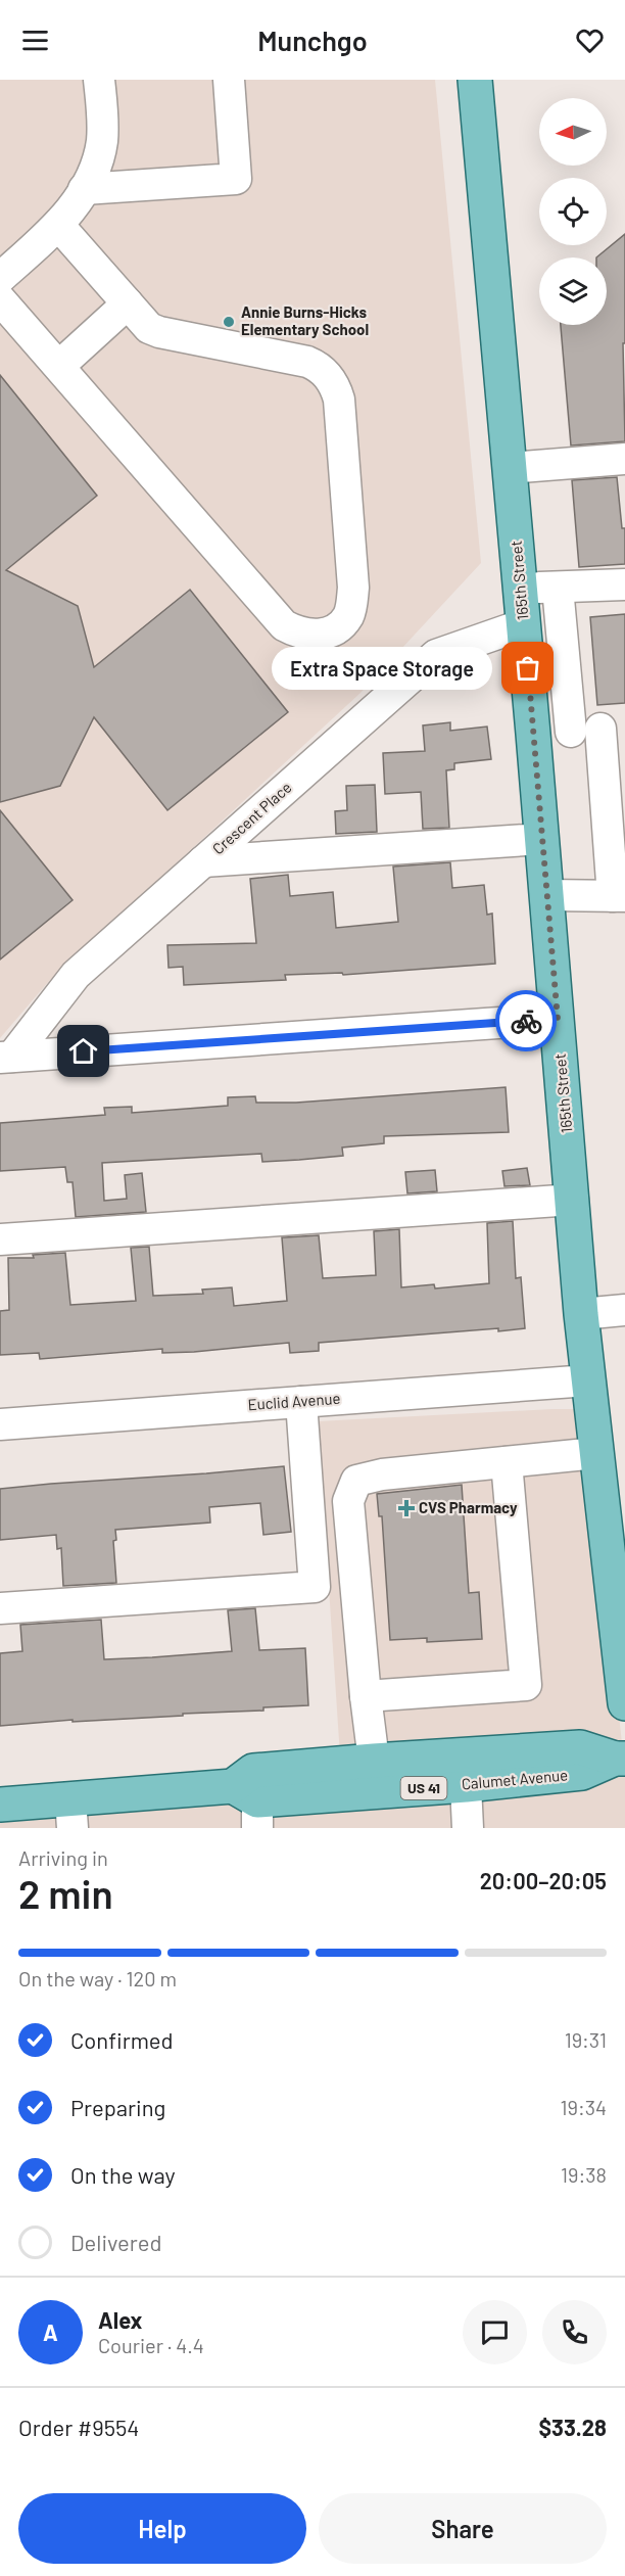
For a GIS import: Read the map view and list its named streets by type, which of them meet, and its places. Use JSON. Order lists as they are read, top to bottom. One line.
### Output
{"streets":{"main road":["165th Street","Calumet Avenue","US 41"],"street":["Crescent Place","Euclid Avenue"]},"crossings":[["165th Street","Crescent Place"],["165th Street","Euclid Avenue"]],"places":{"other":["Annie Burns-Hicks Elementary School","Extra Space Storage"],"health":["CVS Pharmacy"]},"north":"left","page":{"header":"Munchgo","bubble":"Extra Space Storage","heading":["2 min","Arriving in","20:00–20:05"],"panel":["Alex","Courier · 4.4","Order #9554","$33.28"],"bar":"On the way · 120 m","list":[["Confirmed","19:31"],["Preparing","19:34"],["On the way","19:38"],"Delivered"],"round":"A","buttons":["Help","Share"]}}
